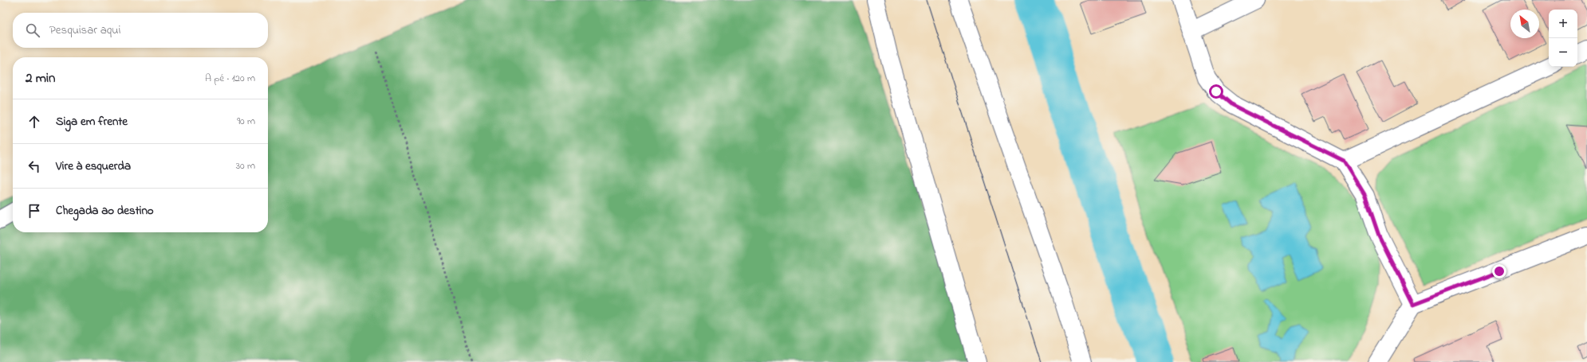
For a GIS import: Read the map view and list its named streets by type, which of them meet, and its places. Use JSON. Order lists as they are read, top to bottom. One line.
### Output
{"north":"top left","page":{"map_buttons":["+","−"],"search":"Pesquisar aqui","heading":["2 min","A pé · 120 m"],"list":[["Siga em frente","90 m"],["Vire à esquerda","30 m"],"Chegada ao destino"]}}
